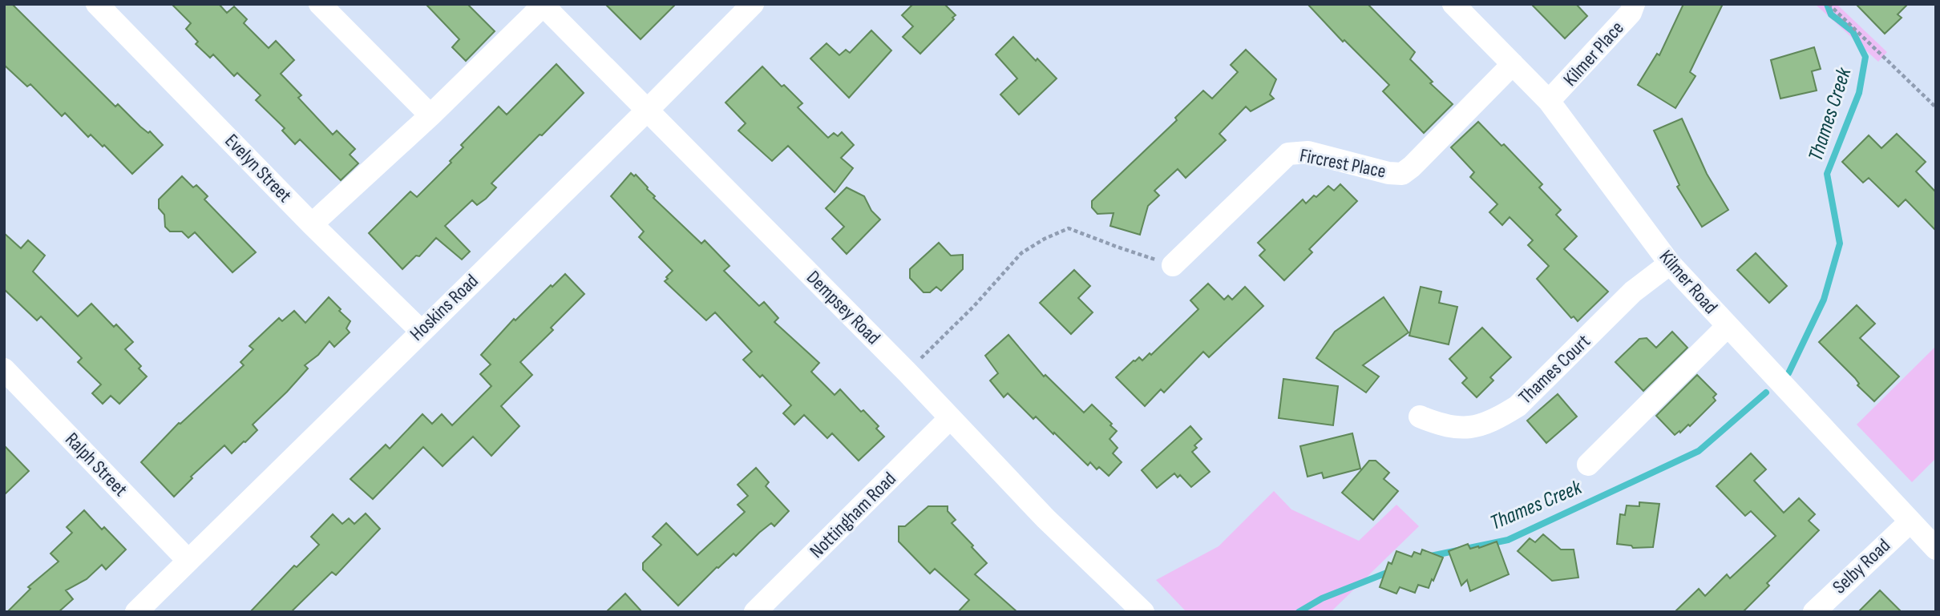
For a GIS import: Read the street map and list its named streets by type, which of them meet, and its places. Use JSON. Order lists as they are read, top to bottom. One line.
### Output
{"streets":{"street":["Kilmer Place","Fircrest Place","Evelyn Street","Kilmer Road","Hoskins Road","Dempsey Road","Thames Court","Ralph Street","Nottingham Road","Selby Road"]},"crossings":[["Kilmer Place","Kilmer Road"],["Fircrest Place","Kilmer Road"],["Evelyn Street","Hoskins Road"],["Kilmer Road","Thames Court"],["Kilmer Road","Selby Road"],["Hoskins Road","Dempsey Road"],["Hoskins Road","Ralph Street"],["Dempsey Road","Nottingham Road"]],"water":["Thames Creek"]}
